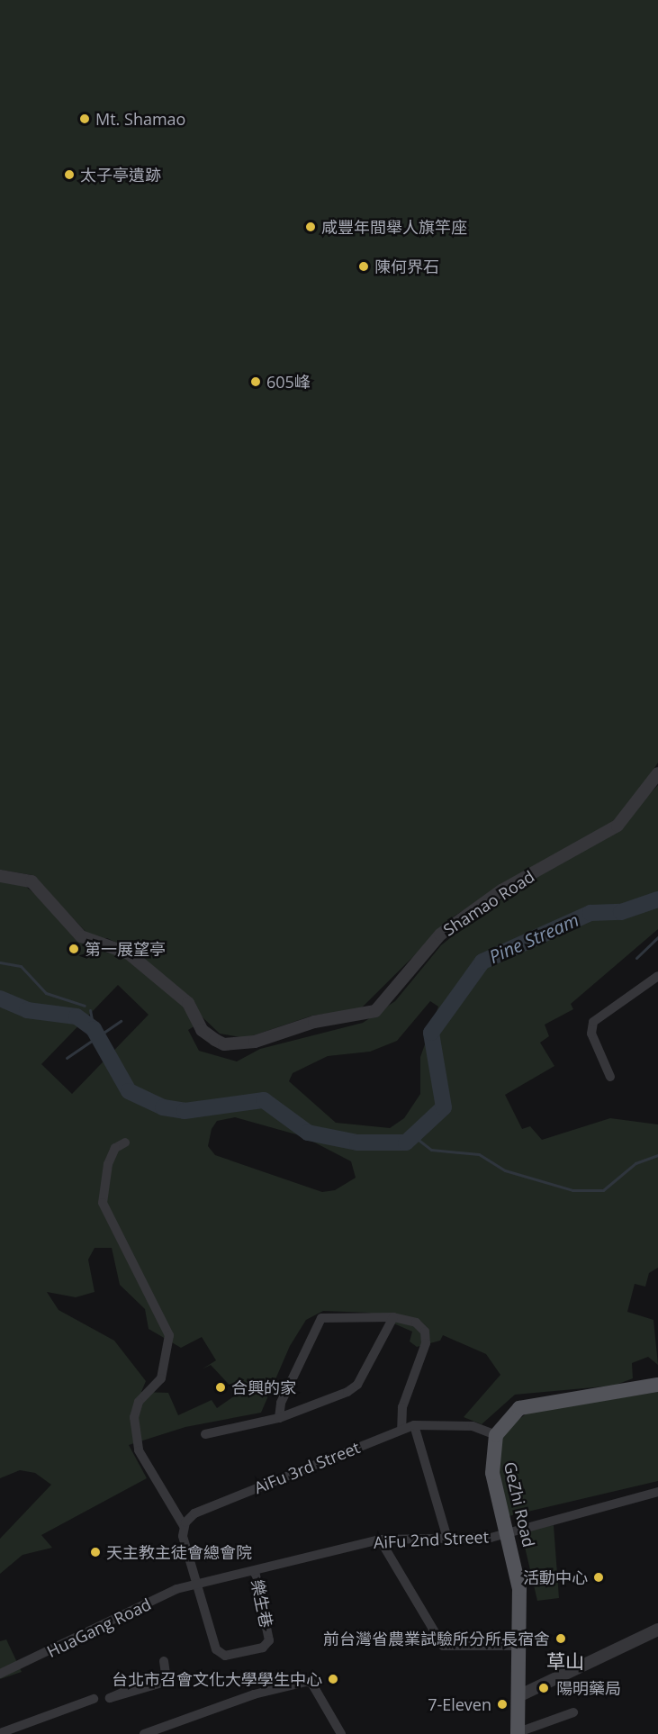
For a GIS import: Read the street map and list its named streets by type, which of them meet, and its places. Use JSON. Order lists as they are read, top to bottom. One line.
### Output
{"streets":{"main road":["GeZhi Road"],"street":["Shamao Road","AiFu 3rd Street","AiFu 2nd Street","樂生巷","HuaGang Road"]},"crossings":[["AiFu 3rd Street","GeZhi Road"],["GeZhi Road","AiFu 2nd Street"],["AiFu 2nd Street","樂生巷"],["AiFu 2nd Street","HuaGang Road"],["樂生巷","HuaGang Road"]],"districts":["草山"],"water":["Pine Stream"],"places":["Mt. Shamao","太子亭遺跡","咸豐年間舉人旗竿座","陳何界石","605峰","第一展望亭","合興的家","天主教主徒會總會院","活動中心","前台灣省農業試驗所分所長宿舍","台北市召會文化大學學生中心","陽明藥局","7-Eleven"]}
